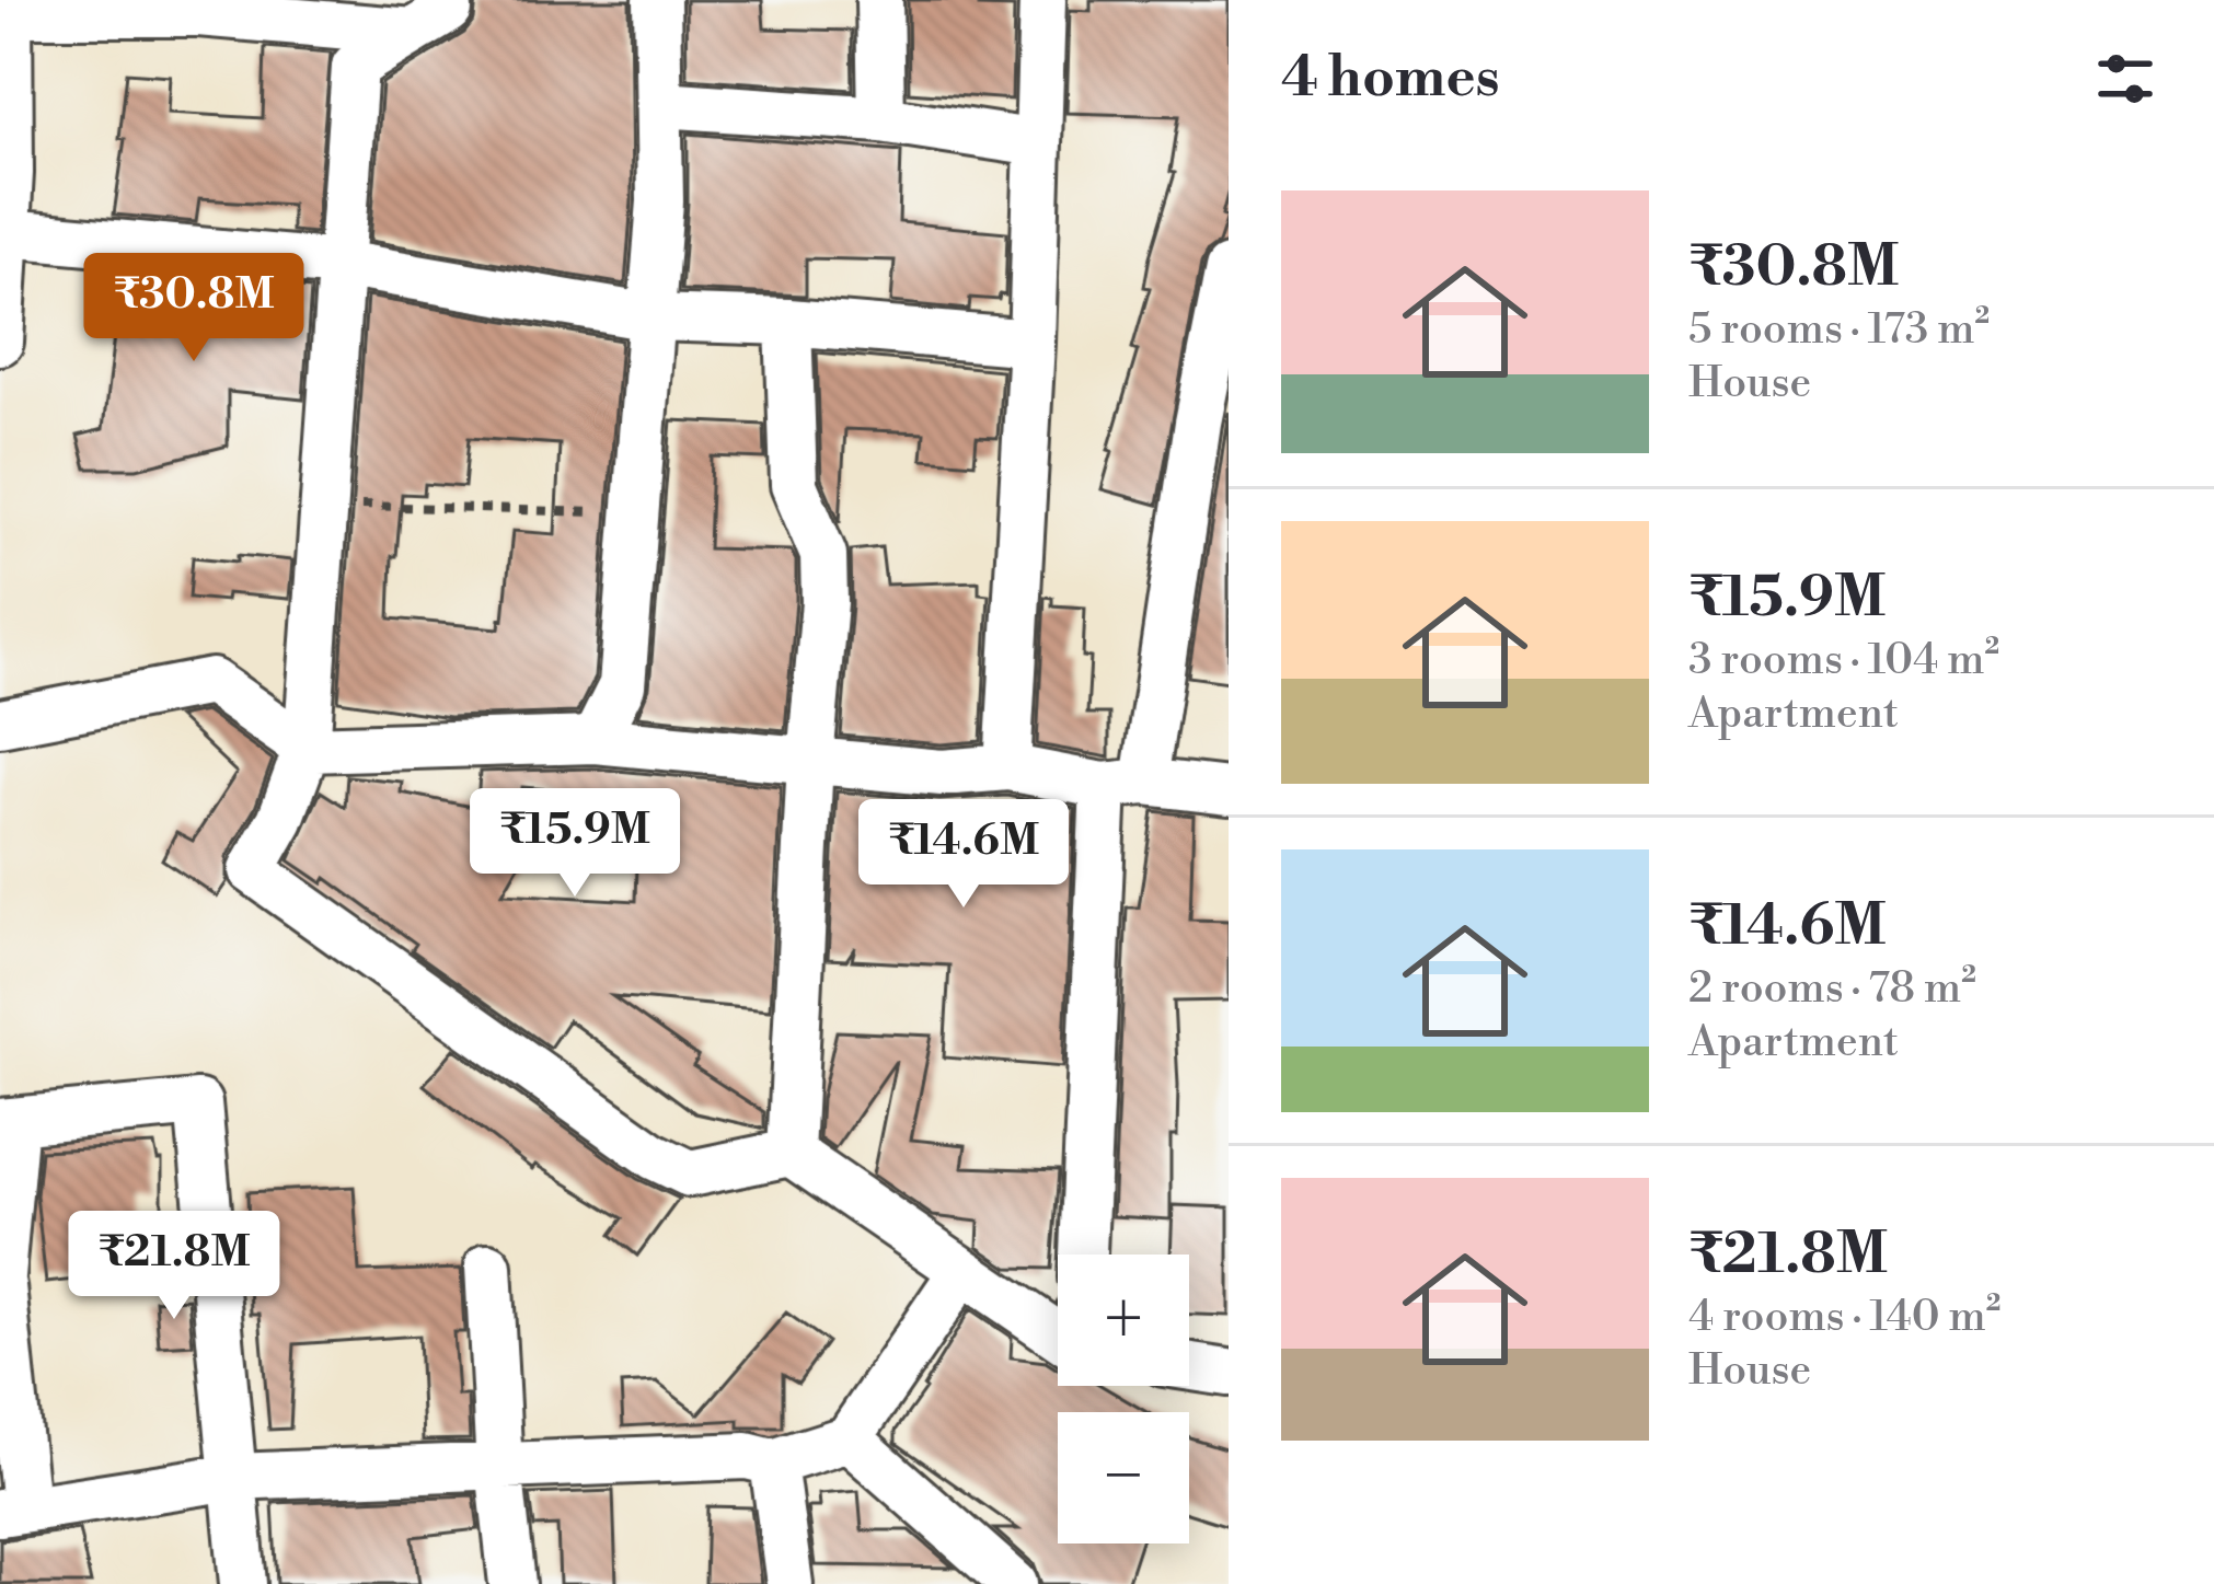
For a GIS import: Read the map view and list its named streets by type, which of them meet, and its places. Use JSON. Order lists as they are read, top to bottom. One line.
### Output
{"page":{"heading":"4 homes","list":[{"name":"₹30.8M","note":"5 rooms · 173 m² · House"},{"name":"₹15.9M","note":"3 rooms · 104 m² · Apartment"},{"name":"₹14.6M","note":"2 rooms · 78 m² · Apartment"},{"name":"₹21.8M","note":"4 rooms · 140 m² · House"}],"price":["₹30.8M","₹15.9M","₹14.6M","₹21.8M"],"map_buttons":["+","−"]}}
